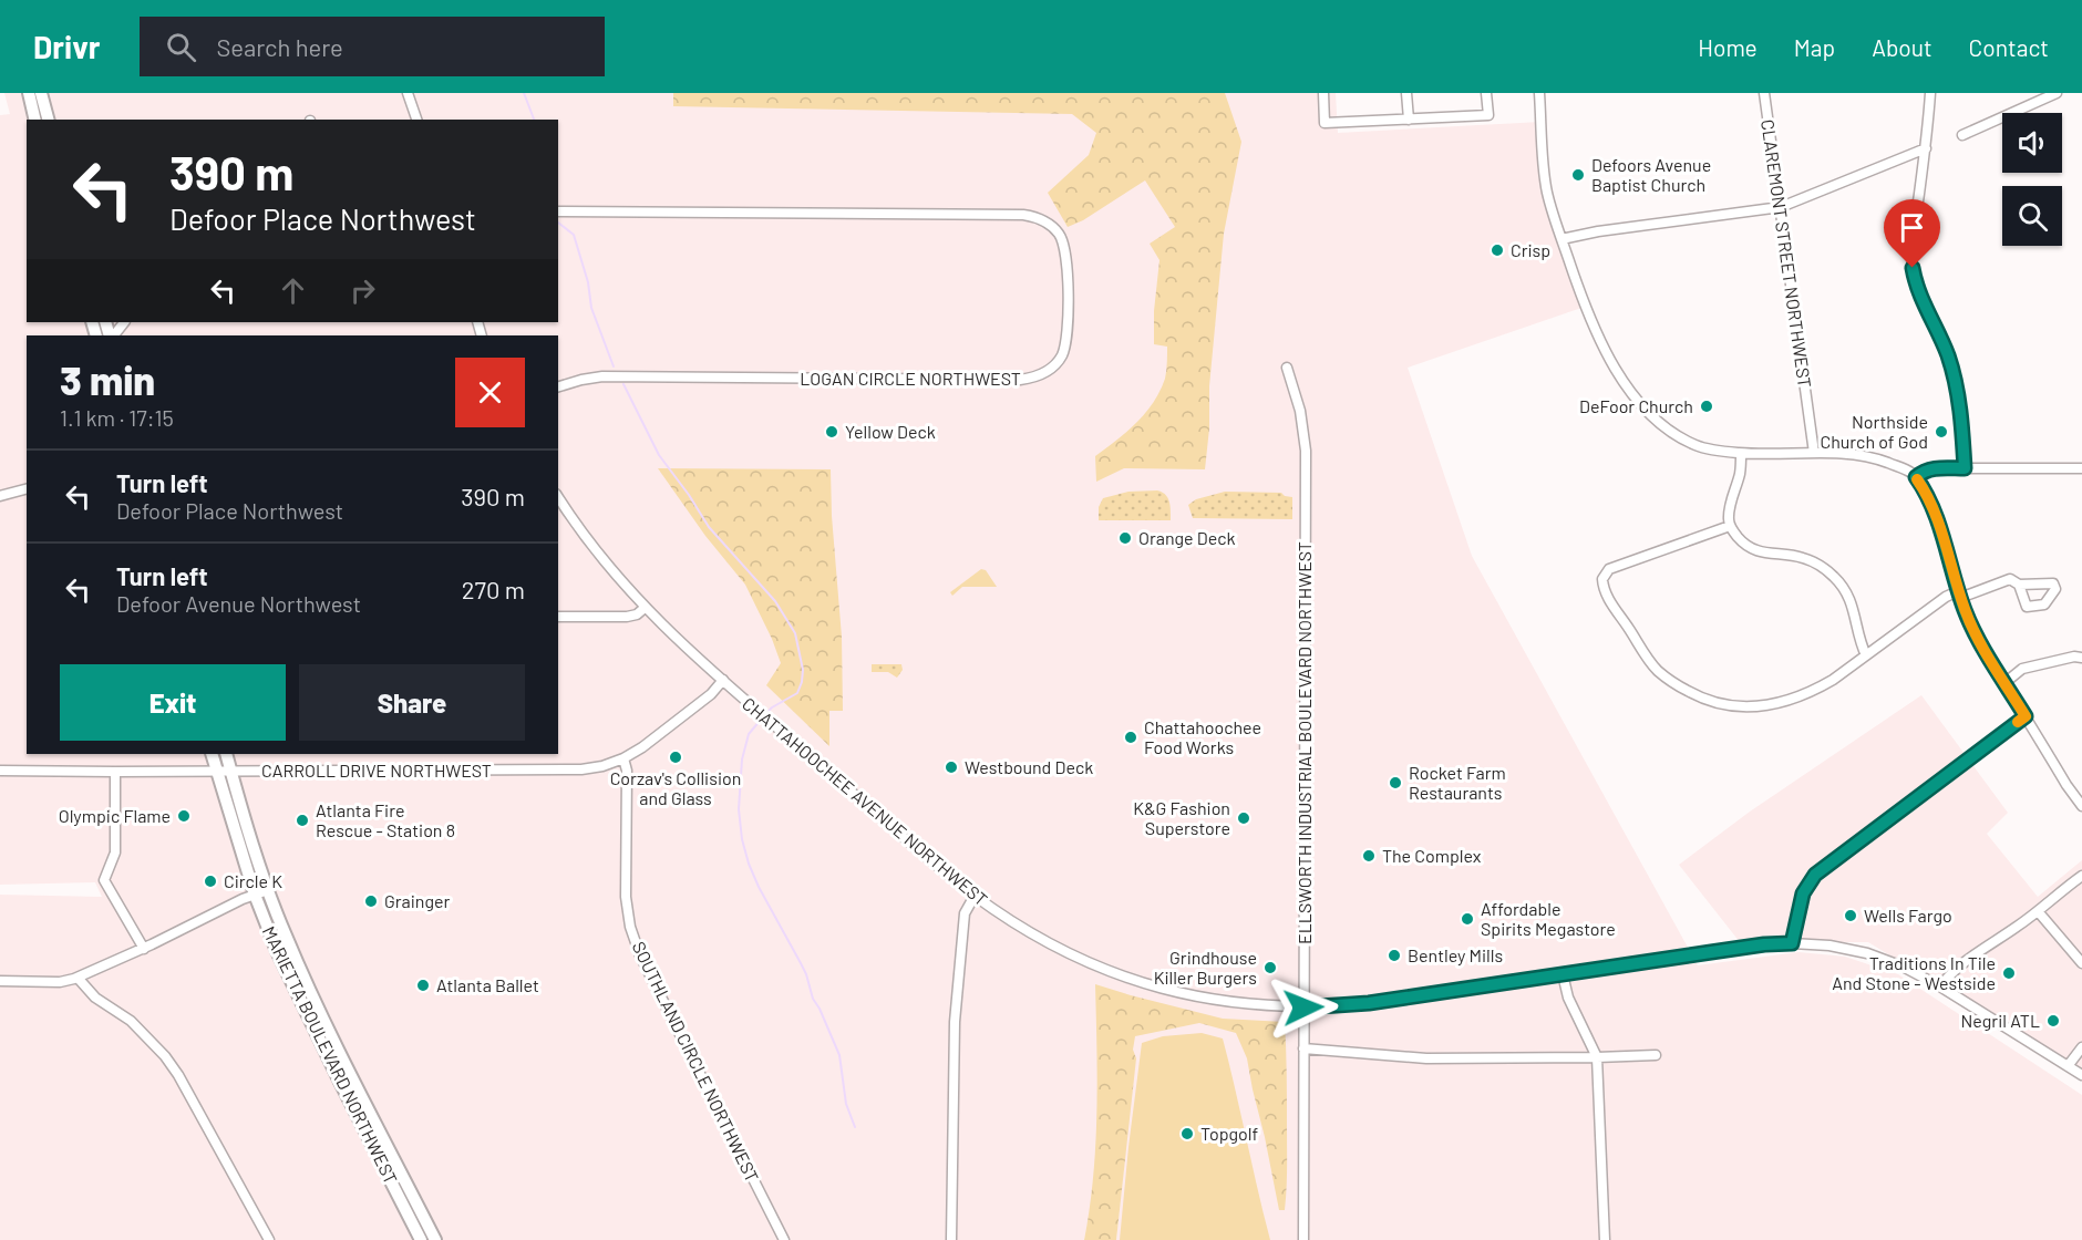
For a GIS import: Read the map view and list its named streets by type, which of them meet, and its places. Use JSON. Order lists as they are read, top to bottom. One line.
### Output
{"streets":{"main road":["MARIETTA BOULEVARD NORTHWEST"],"street":["CLAREMONT STREET NORTHWEST","LOGAN CIRCLE NORTHWEST","ELLSWORTH INDUSTRIAL BOULEVARD NORTHWEST","CARROLL DRIVE NORTHWEST","CHATTAHOOCHEE AVENUE NORTHWEST","SOUTHLAND CIRCLE NORTHWEST"]},"crossings":[["ELLSWORTH INDUSTRIAL BOULEVARD NORTHWEST","CHATTAHOOCHEE AVENUE NORTHWEST"],["CARROLL DRIVE NORTHWEST","CHATTAHOOCHEE AVENUE NORTHWEST"],["CARROLL DRIVE NORTHWEST","MARIETTA BOULEVARD NORTHWEST"],["CARROLL DRIVE NORTHWEST","SOUTHLAND CIRCLE NORTHWEST"]],"places":["Defoors Avenue Baptist Church","Crisp","DeFoor Church","Yellow Deck","Northside Church of God","Orange Deck","Chattahoochee Food Works","Corzav's Collision and Glass","Westbound Deck","Rocket Farm Restaurants","Olympic Flame","K&G Fashion Superstore","Atlanta Fire Rescue - Station 8","The Complex","Circle K","Grainger","Wells Fargo","Affordable Spirits Megastore","Bentley Mills","Grindhouse Killer Burgers","Traditions In Tile And Stone - Westside","Atlanta Ballet","Negril ATL","Topgolf"],"page":{"header":"Drivr","search":"Search here","nav":["Home","Map","About","Contact"],"turn":["390 m","Defoor Place Northwest"],"heading":["3 min","1.1 km · 17:15"],"list":[{"name":"Turn left","note":"Defoor Place Northwest","value":"390 m"},{"name":"Turn left","note":"Defoor Avenue Northwest","value":"270 m"}],"buttons":["Exit","Share"]}}
